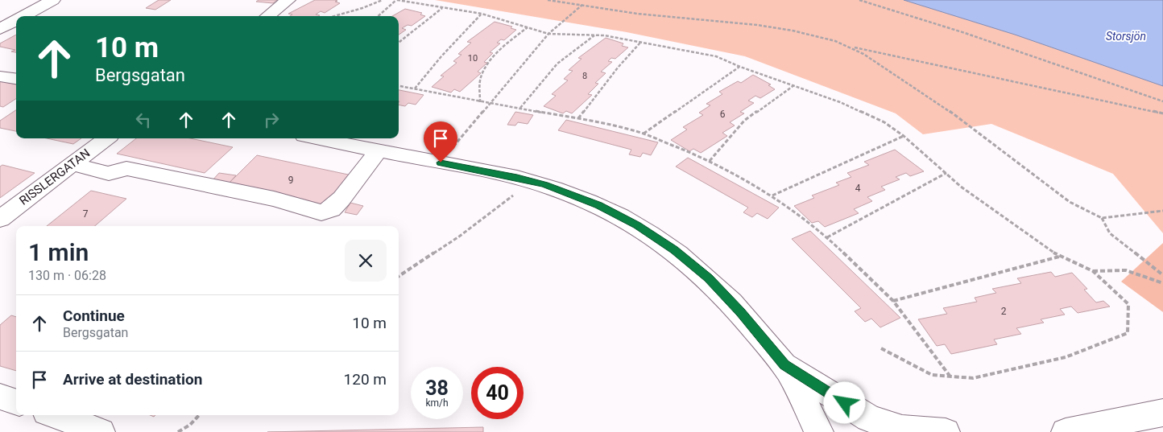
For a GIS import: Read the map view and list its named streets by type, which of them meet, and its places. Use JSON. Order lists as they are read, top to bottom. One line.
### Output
{"streets":{"street":["RISSLERGATAN"]},"water":["Storsjön"],"house_numbers":["10","8","6","9","4","7","2"],"page":{"turn":["10 m","Bergsgatan"],"heading":["1 min","130 m · 06:28"],"list":[{"name":"Continue","note":"Bergsgatan","value":"10 m"},{"name":"Arrive at destination","value":"120 m"}],"speed":"38 km/h","limit":"40"}}
